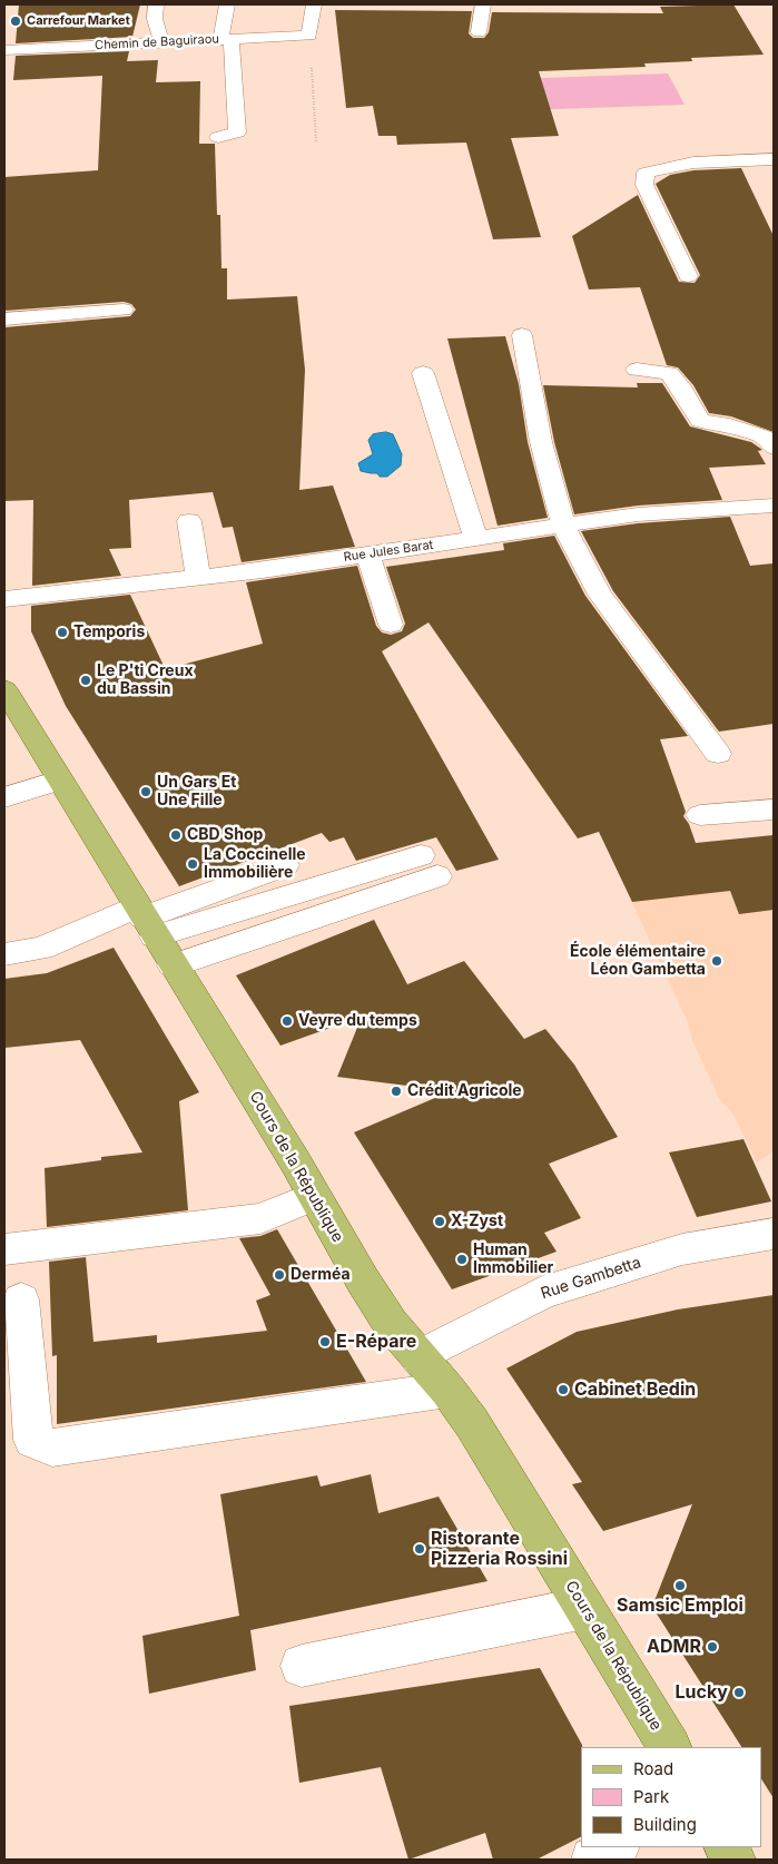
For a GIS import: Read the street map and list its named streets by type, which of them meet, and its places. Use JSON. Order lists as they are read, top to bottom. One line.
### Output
{"streets":{"main road":["Cours de la République"],"street":["Chemin de Baguiraou","Rue Jules Barat","Rue Gambetta"]},"crossings":[["Cours de la République","Rue Gambetta"]],"places":["Carrefour Market","Temporis","Le P'ti Creux du Bassin","Un Gars Et Une Fille","CBD Shop","La Coccinelle Immobilière","École élémentaire Léon Gambetta","Veyre du temps","Crédit Agricole","X-Zyst","Human Immobilier","Derméa","E-Répare","Cabinet Bedin","Ristorante Pizzeria Rossini","Samsic Emploi","ADMR","Lucky"],"legend":["Road","Park","Building"]}
